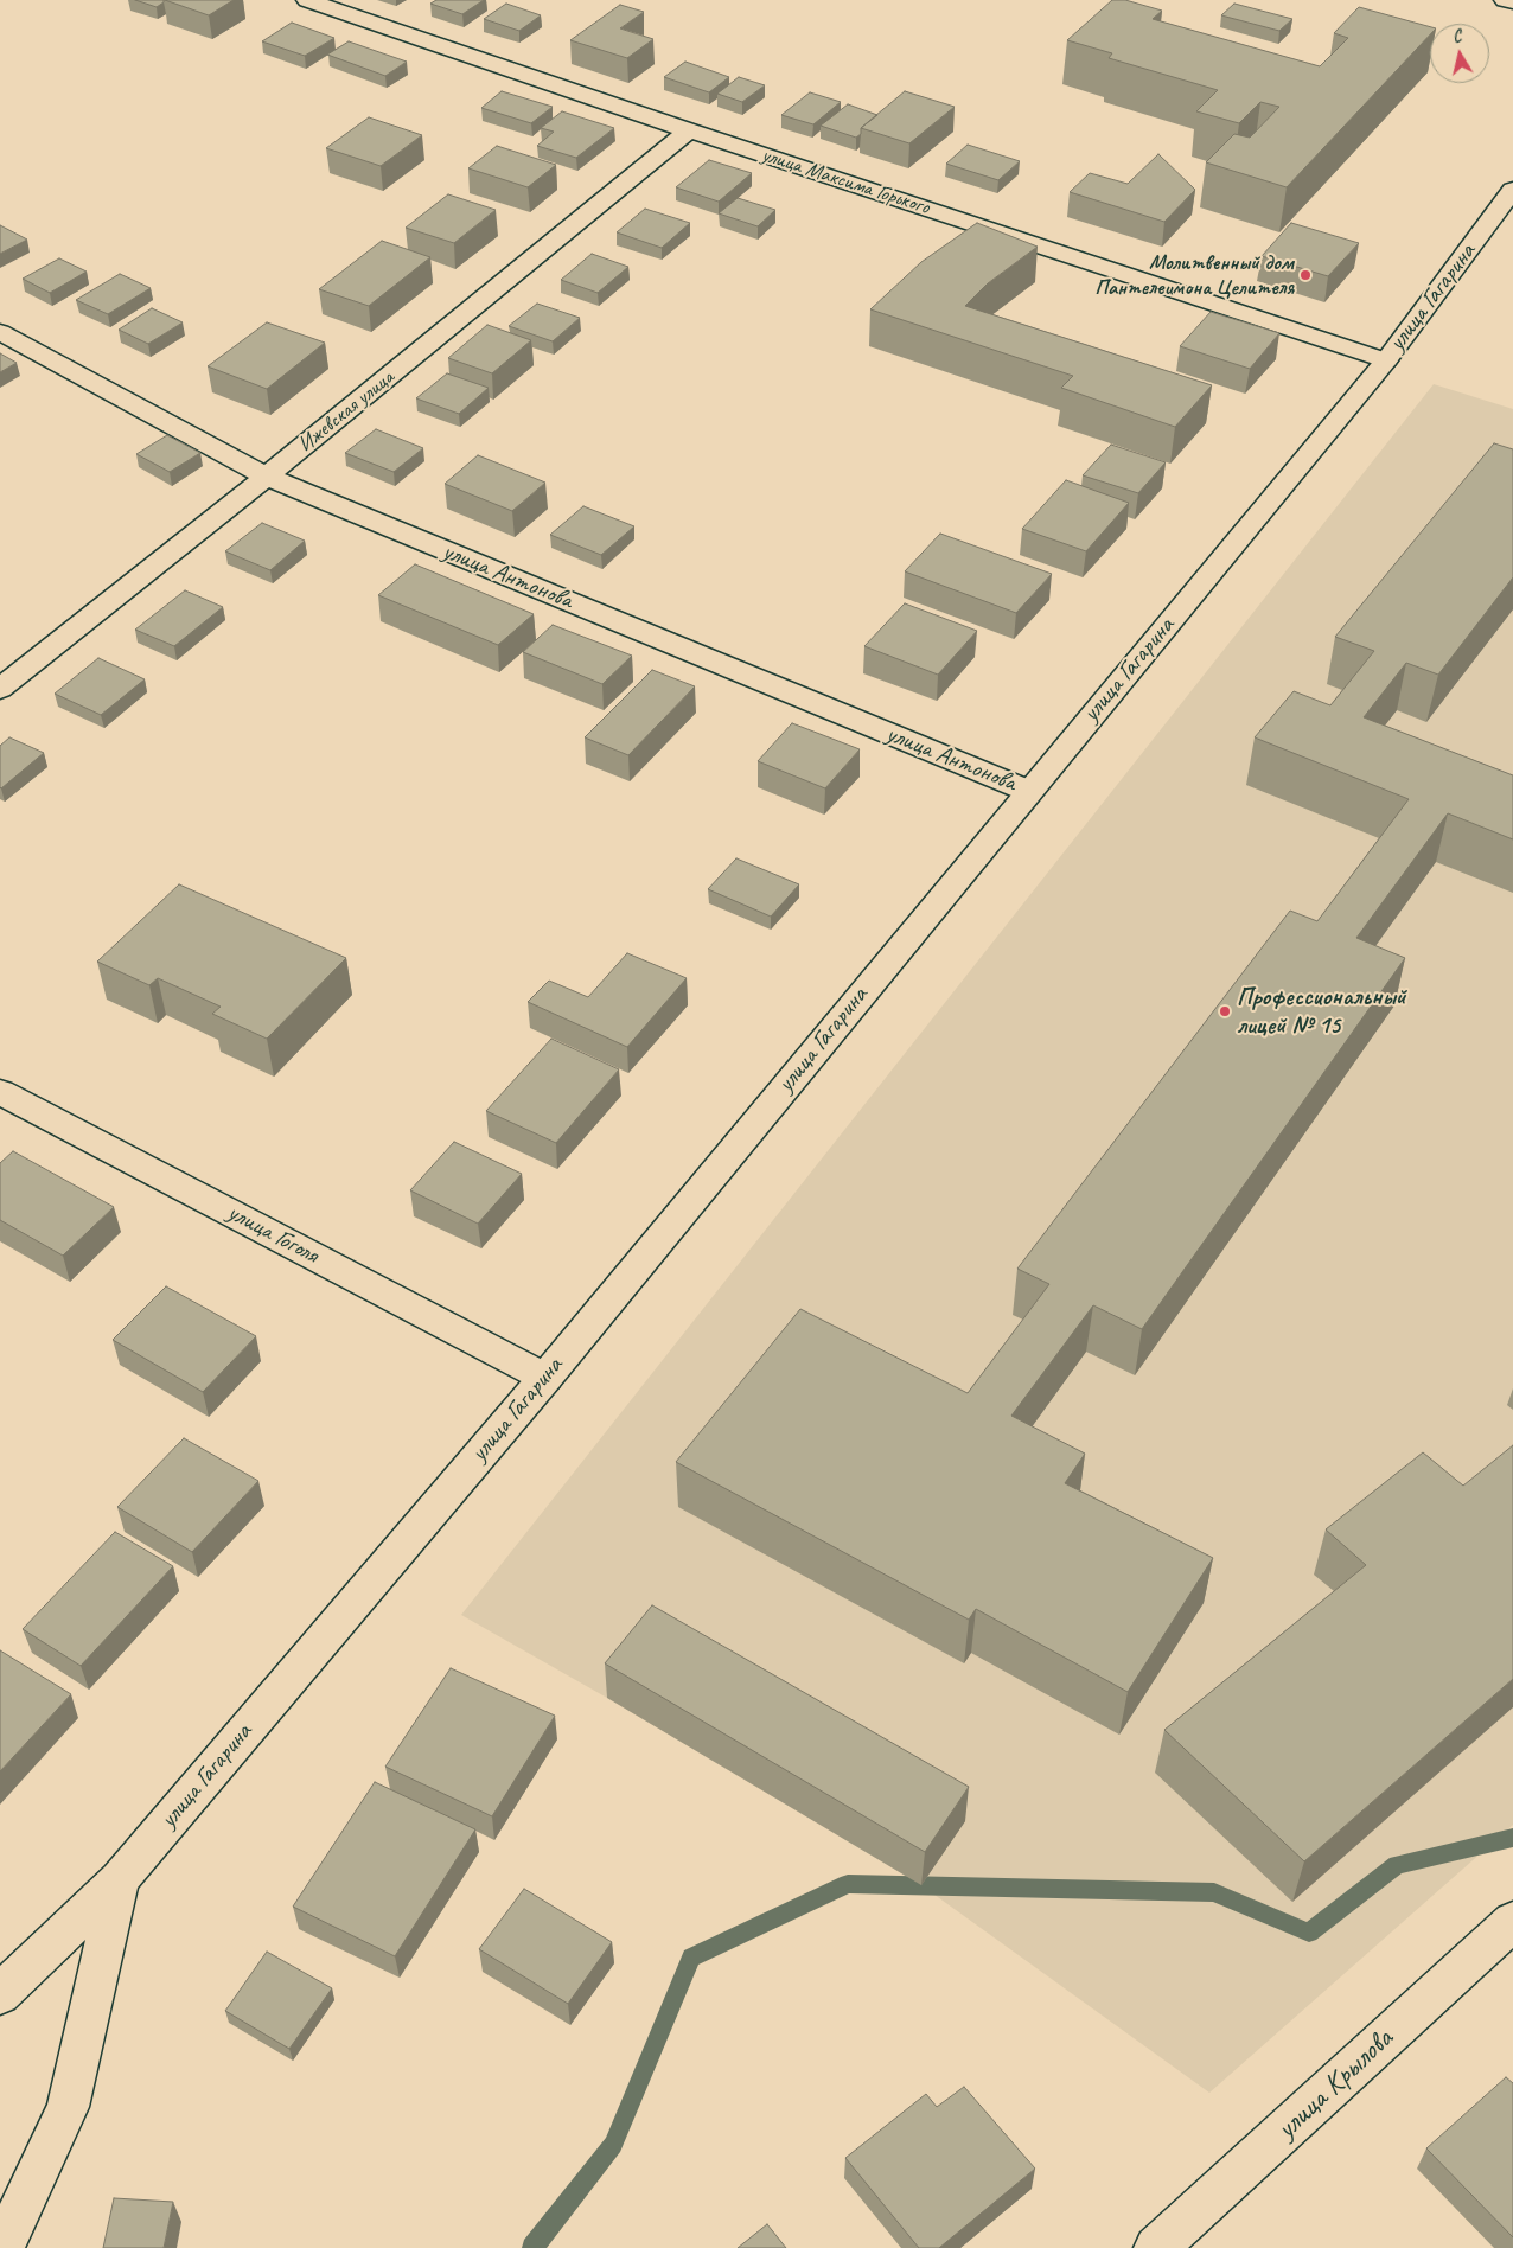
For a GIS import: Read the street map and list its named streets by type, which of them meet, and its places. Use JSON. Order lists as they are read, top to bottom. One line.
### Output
{"streets":{"street":["улица Максима Горького","улица Гагарина","Ижевская улица","улица Антонова","улица Гоголя","улица Крылова"]},"crossings":[["улица Максима Горького","улица Гагарина"],["улица Максима Горького","Ижевская улица"],["улица Гагарина","улица Антонова"],["улица Гагарина","улица Гоголя"],["Ижевская улица","улица Антонова"]],"places":["Молитвенный дом Пантелеимона Целителя","Профессиональный лицей № 15"],"north":"top"}
